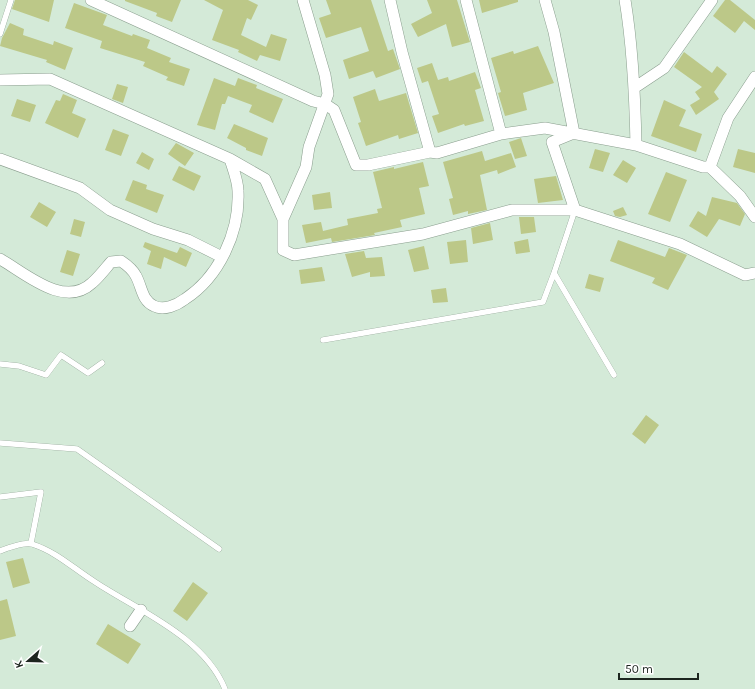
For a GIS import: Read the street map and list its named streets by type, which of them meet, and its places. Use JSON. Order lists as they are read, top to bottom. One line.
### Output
{"scale_bar":"50 m","north":"left"}
